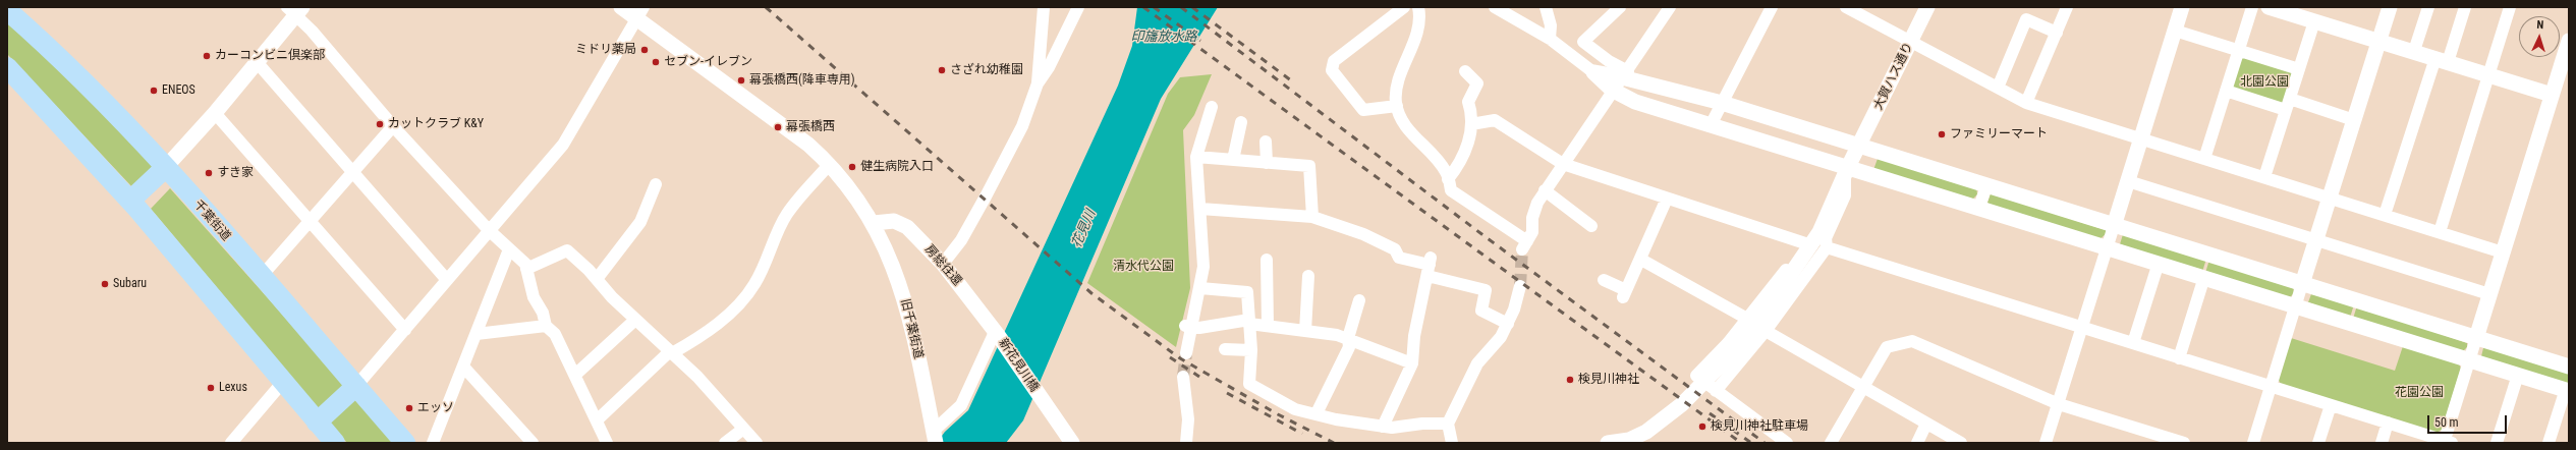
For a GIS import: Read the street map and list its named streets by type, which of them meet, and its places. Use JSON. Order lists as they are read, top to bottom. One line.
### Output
{"streets":{"highway":["千葉街道"],"street":["大賀ハス通り","房総往還","旧千葉街道","新花見川橋"]},"crossings":[["房総往還","旧千葉街道"],["房総往還","新花見川橋"]],"water":["印旛放水路","花見川"],"parks":["北園公園","清水代公園","花園公園"],"places":["ミドリ薬局","カーコンビニ倶楽部","セブン-イレブン","さざれ幼稚園","幕張橋西(降車専用)","ENEOS","カットクラブ K&Y","幕張橋西","ファミリーマート","健生病院入口","すき家","Subaru","検見川神社","Lexus","エッソ","検見川神社駐車場"],"scale_bar":"50 m","north":"top"}
